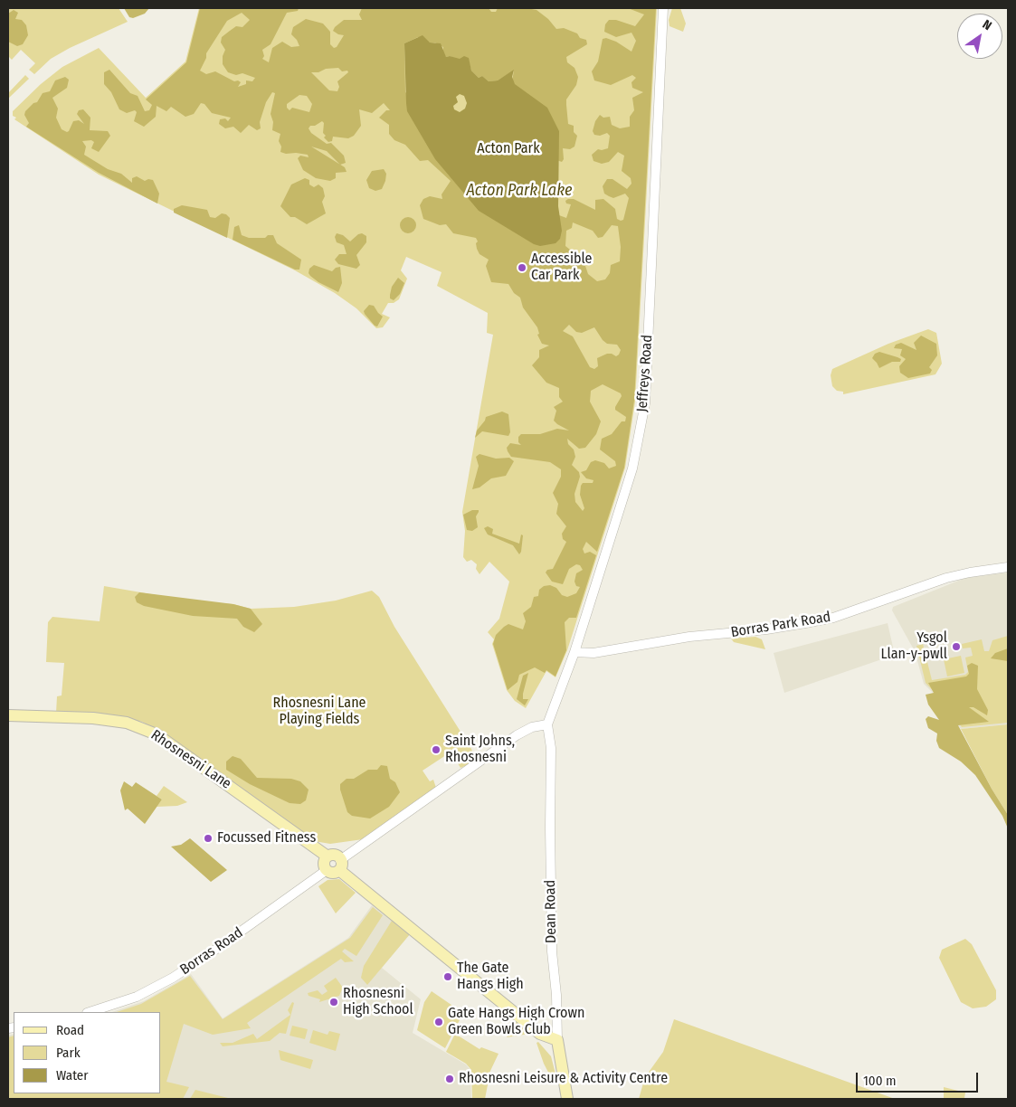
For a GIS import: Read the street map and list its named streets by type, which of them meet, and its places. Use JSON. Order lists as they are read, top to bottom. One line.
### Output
{"streets":{"main road":["Rhosnesni Lane","Dean Road"],"street":["Jeffreys Road","Borras Park Road","Borras Road"]},"crossings":[["Jeffreys Road","Borras Park Road"],["Jeffreys Road","Dean Road"],["Rhosnesni Lane","Borras Road"]],"water":["Acton Park Lake"],"parks":["Acton Park","Rhosnesni Lane Playing Fields"],"places":["Accessible Car Park","Ysgol Llan-y-pwll","Saint Johns, Rhosnesni","Focussed Fitness","The Gate Hangs High","Rhosnesni High School","Gate Hangs High Crown Green Bowls Club","Rhosnesni Leisure & Activity Centre"],"legend":["Road","Park","Water"],"scale_bar":"100 m","north":"top right"}
